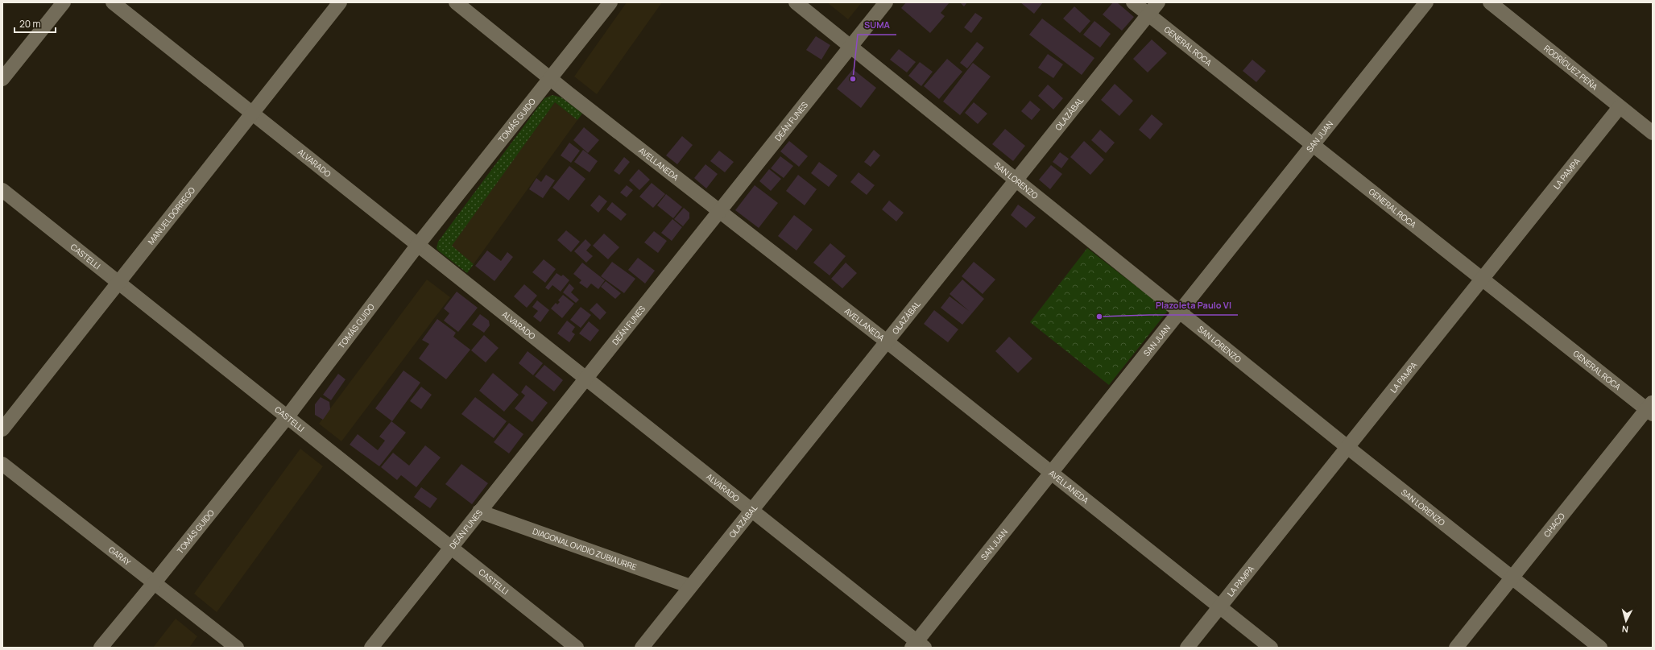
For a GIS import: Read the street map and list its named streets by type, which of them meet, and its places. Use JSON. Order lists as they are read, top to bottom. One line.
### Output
{"streets":{"street":["GENERAL ROCA","RODRÍGUEZ PEÑA","OLAZÁBAL","TOMÁS GUIDO","DEÁN FUNES","SAN JUAN","ALVARADO","AVELLANEDA","LA PAMPA","SAN LORENZO","MANUEL DORREGO","CASTELLI","CHACO","DIAGONAL OVIDIO ZUBIAURRE","GARAY"]},"crossings":[["GENERAL ROCA","OLAZÁBAL"],["GENERAL ROCA","SAN JUAN"],["GENERAL ROCA","LA PAMPA"],["GENERAL ROCA","CHACO"],["RODRÍGUEZ PEÑA","LA PAMPA"],["OLAZÁBAL","ALVARADO"],["OLAZÁBAL","AVELLANEDA"],["OLAZÁBAL","SAN LORENZO"],["OLAZÁBAL","DIAGONAL OVIDIO ZUBIAURRE"],["TOMÁS GUIDO","ALVARADO"],["TOMÁS GUIDO","AVELLANEDA"],["TOMÁS GUIDO","CASTELLI"],["TOMÁS GUIDO","GARAY"],["DEÁN FUNES","ALVARADO"],["DEÁN FUNES","AVELLANEDA"],["DEÁN FUNES","SAN LORENZO"],["DEÁN FUNES","CASTELLI"],["DEÁN FUNES","DIAGONAL OVIDIO ZUBIAURRE"],["SAN JUAN","ALVARADO"],["SAN JUAN","AVELLANEDA"],["SAN JUAN","SAN LORENZO"],["ALVARADO","MANUEL DORREGO"],["AVELLANEDA","LA PAMPA"],["LA PAMPA","SAN LORENZO"],["SAN LORENZO","CHACO"],["MANUEL DORREGO","CASTELLI"]],"places":["SUMA","Plazoleta Paulo VI"],"scale_bar":"20 m","north":"bottom"}
